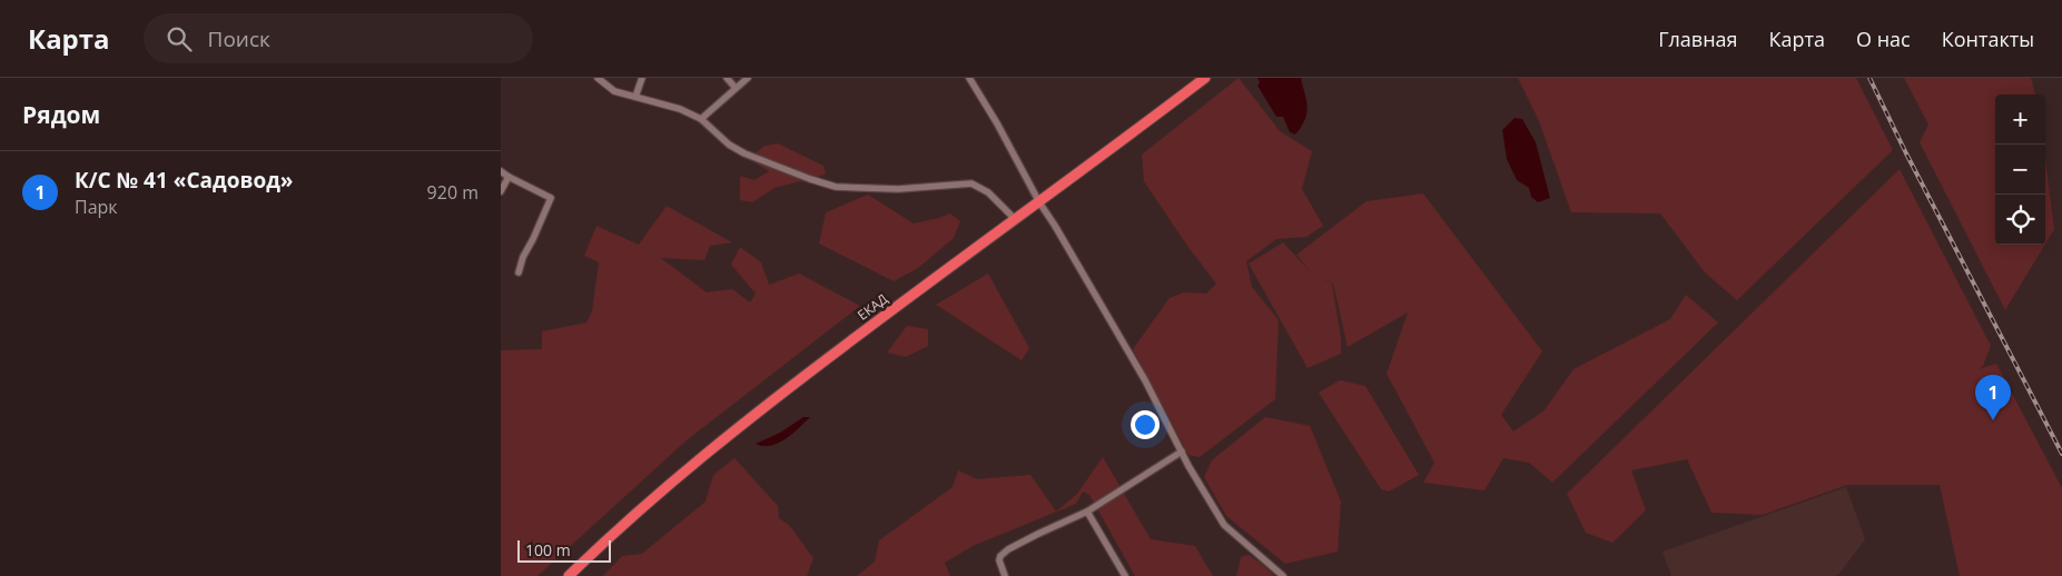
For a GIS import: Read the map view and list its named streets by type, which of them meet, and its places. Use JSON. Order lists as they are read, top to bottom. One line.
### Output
{"streets":{"highway":["ЕКАД"]},"scale_bar":"100 m","page":{"header":"Карта","search":"Поиск","nav":["Главная","Карта","О нас","Контакты"],"heading":"Рядом","map_buttons":["+","−"],"list":[{"mark":"1","name":"К/С № 41 «Садовод»","note":"Парк","value":"920 m"}],"pins":"1","scale":"100 m"}}
